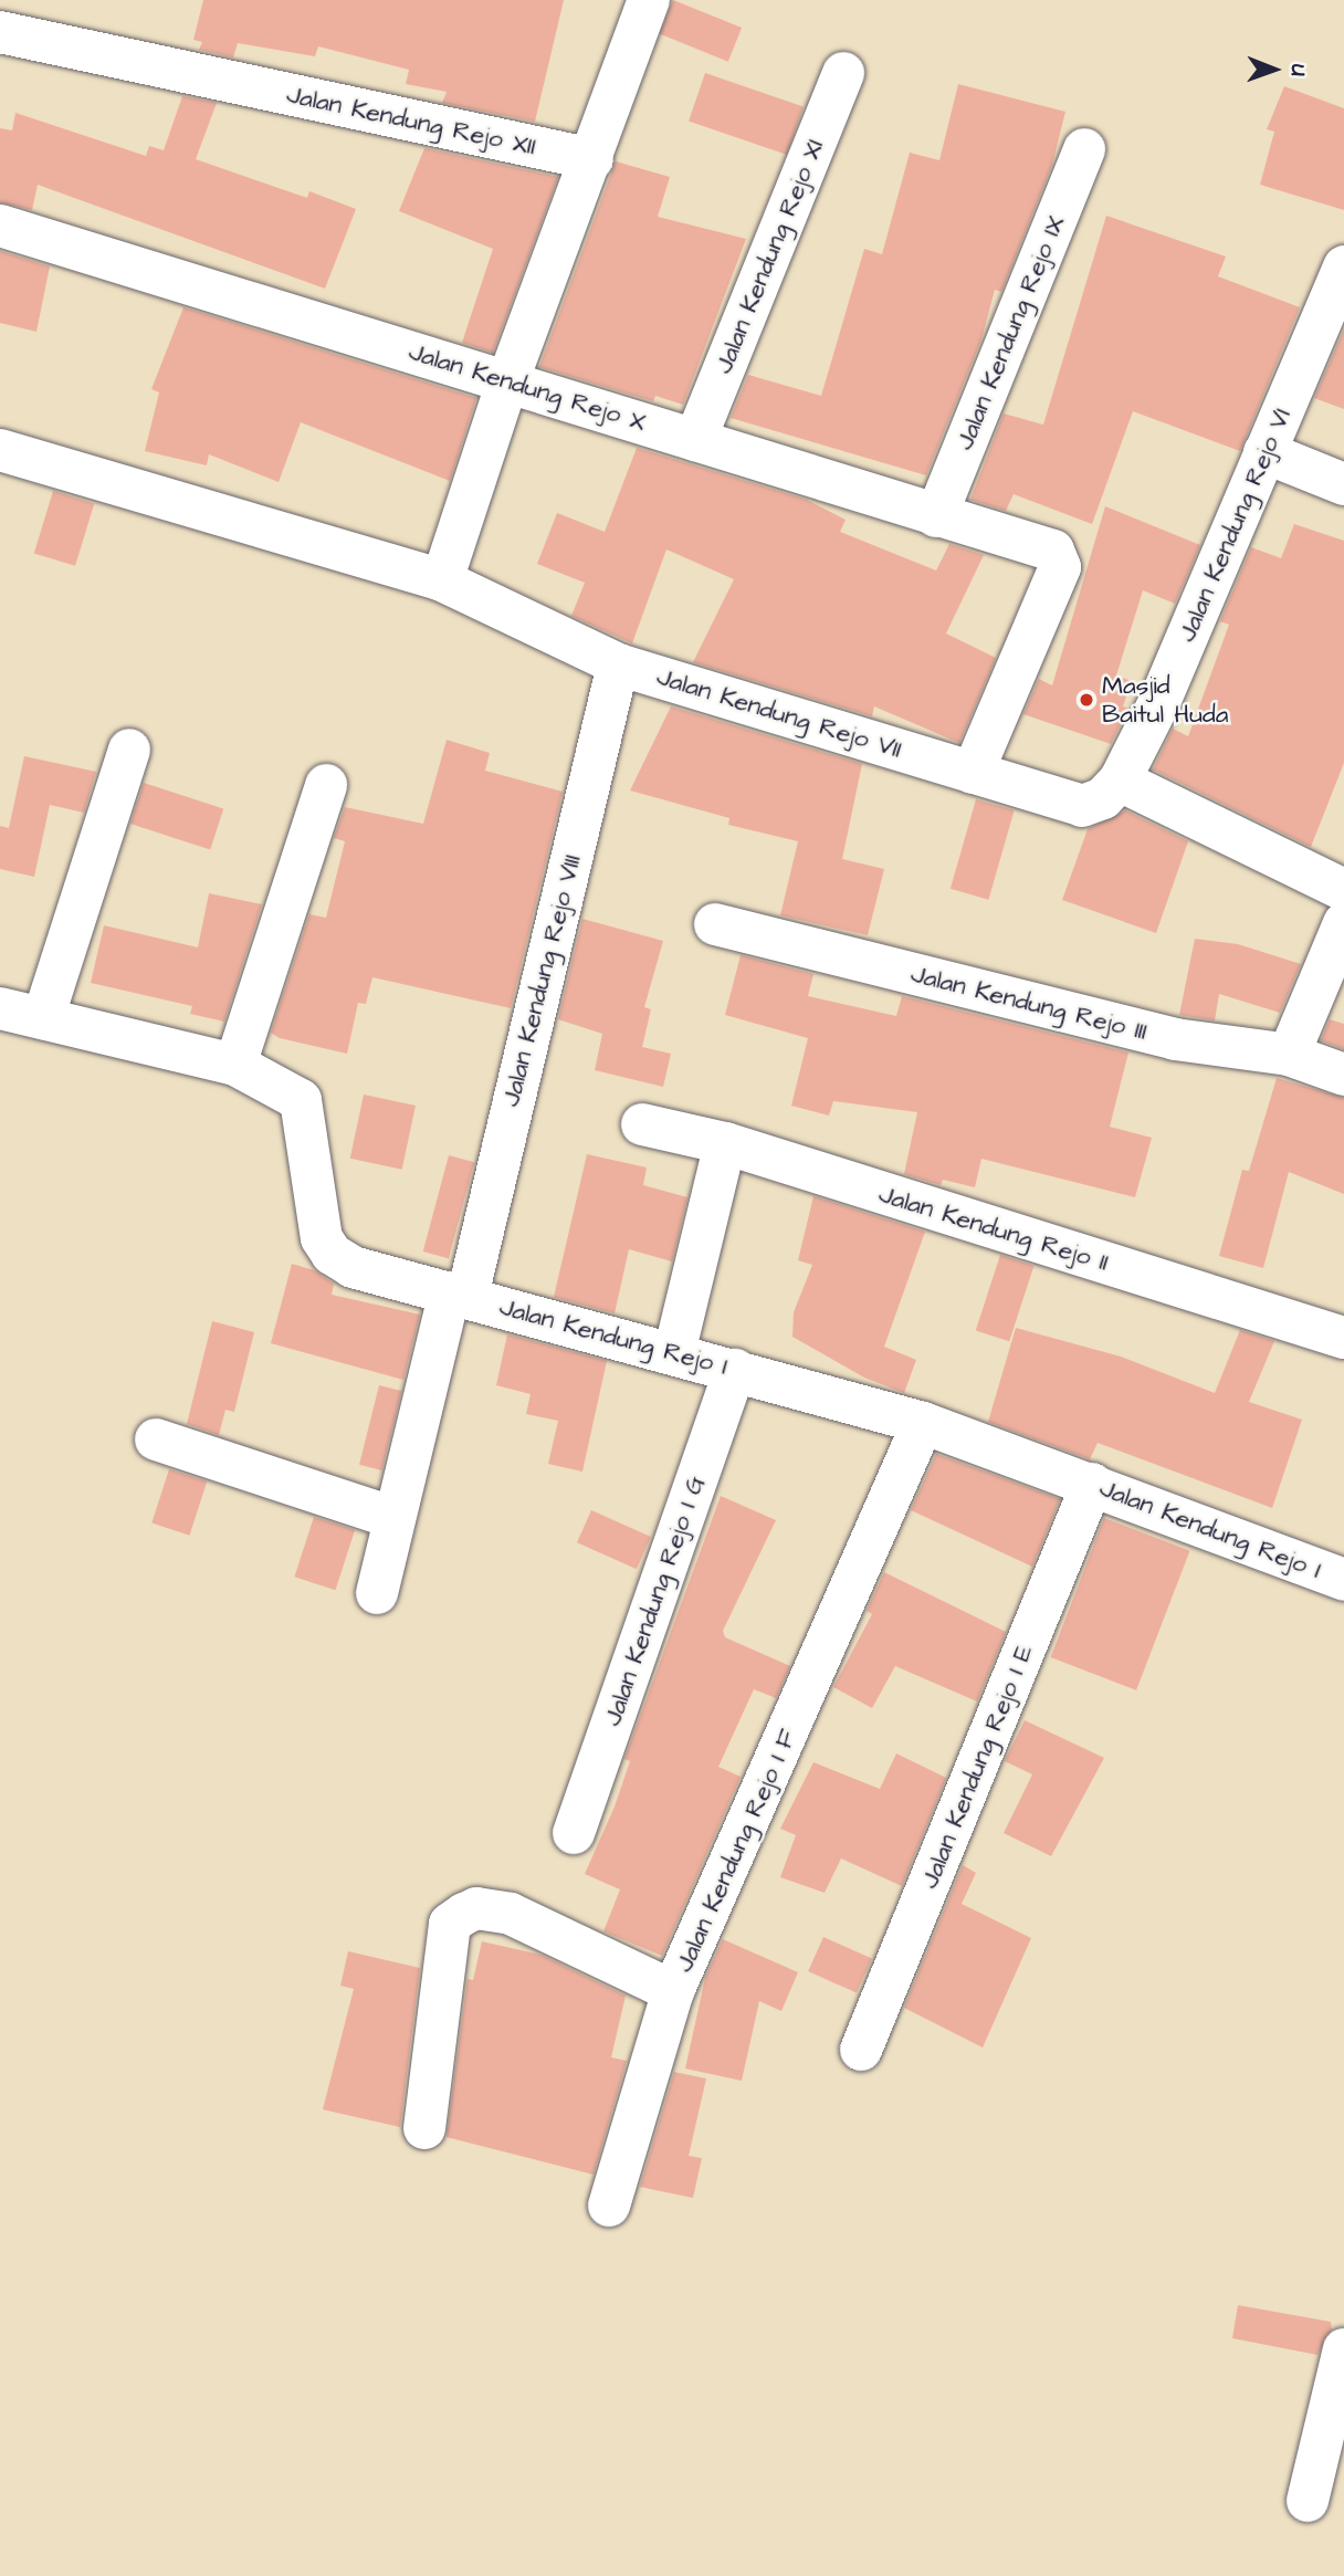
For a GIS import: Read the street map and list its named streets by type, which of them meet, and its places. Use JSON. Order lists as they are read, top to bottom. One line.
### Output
{"streets":{"street":["Jalan Kendung Rejo XII","Jalan Kendung Rejo XI","Jalan Kendung Rejo IX","Jalan Kendung Rejo X","Jalan Kendung Rejo VI","Jalan Kendung Rejo VII","Jalan Kendung Rejo VIII","Jalan Kendung Rejo III","Jalan Kendung Rejo II","Jalan Kendung Rejo I","Jalan Kendung Rejo I G","Jalan Kendung Rejo I E","Jalan Kendung Rejo I F"]},"crossings":[["Jalan Kendung Rejo XI","Jalan Kendung Rejo X"],["Jalan Kendung Rejo IX","Jalan Kendung Rejo X"],["Jalan Kendung Rejo X","Jalan Kendung Rejo VII"],["Jalan Kendung Rejo VI","Jalan Kendung Rejo VII"],["Jalan Kendung Rejo VII","Jalan Kendung Rejo VIII"],["Jalan Kendung Rejo VIII","Jalan Kendung Rejo I"],["Jalan Kendung Rejo I","Jalan Kendung Rejo I G"],["Jalan Kendung Rejo I","Jalan Kendung Rejo I E"],["Jalan Kendung Rejo I","Jalan Kendung Rejo I F"]],"places":["Masjid Baitul Huda"],"north":"right"}
